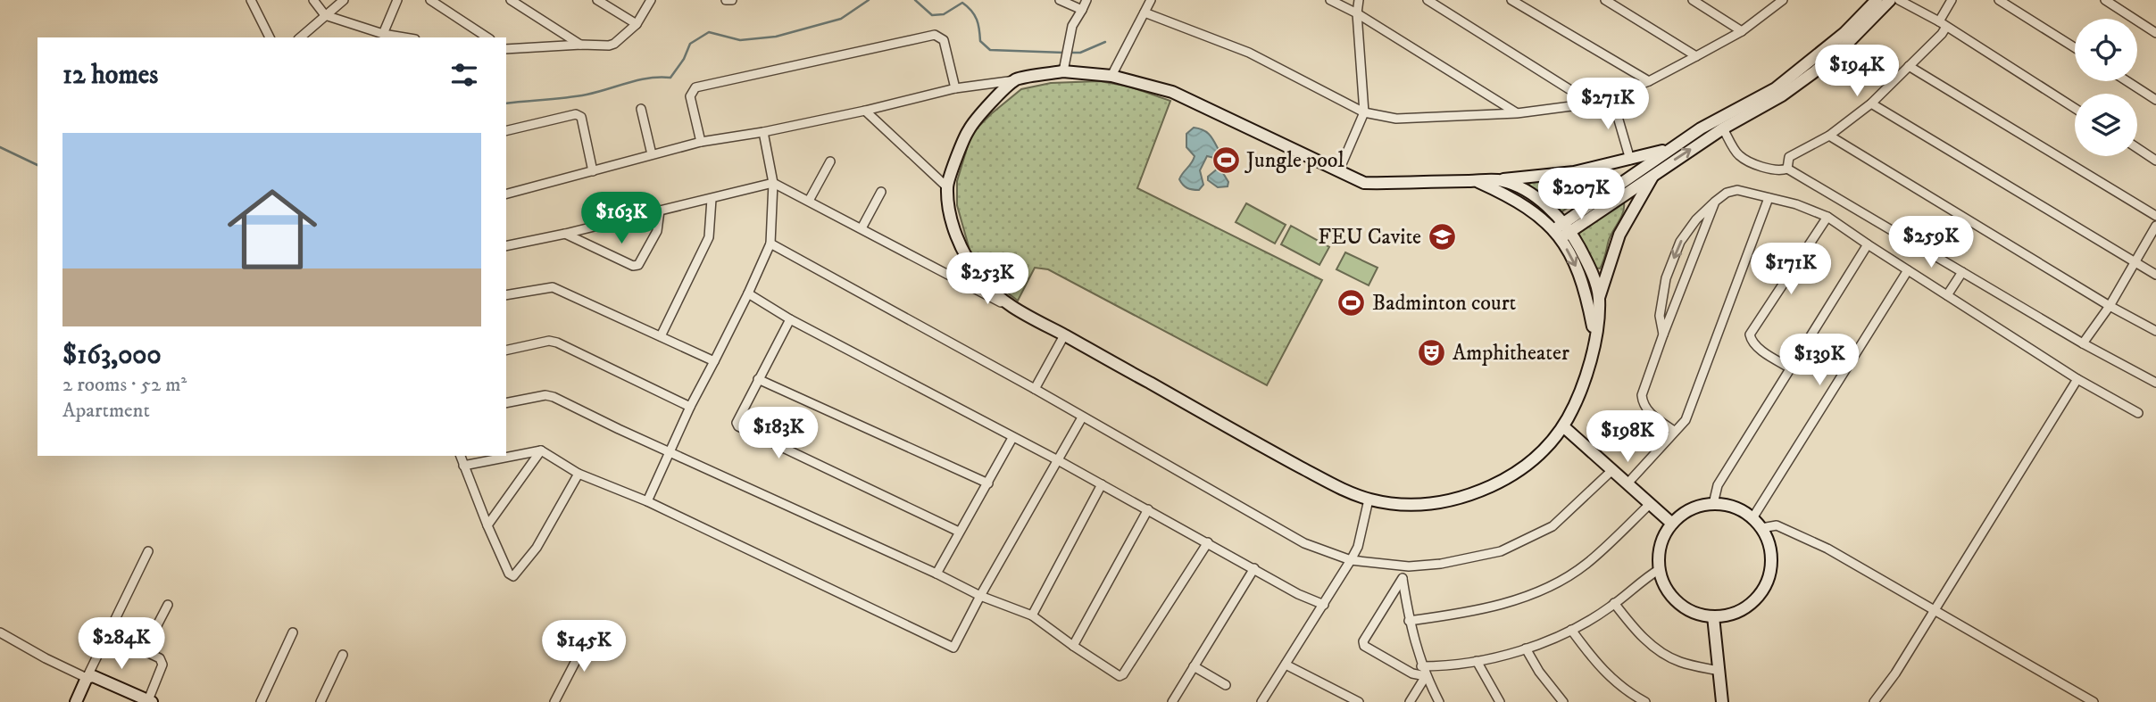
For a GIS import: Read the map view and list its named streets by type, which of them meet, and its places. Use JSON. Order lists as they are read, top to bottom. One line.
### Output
{"places":{"sports":["Jungle pool","Badminton court"],"school or university":["FEU Cavite"],"theatre":["Amphitheater"]},"page":{"heading":"12 homes","price":["$194K","$271K","$207K","$163K","$259K","$171K","$253K","$139K","$183K","$198K","$284K","$145K"],"list":[{"name":"$163,000","note":"2 rooms · 52 m² · Apartment"}]}}
